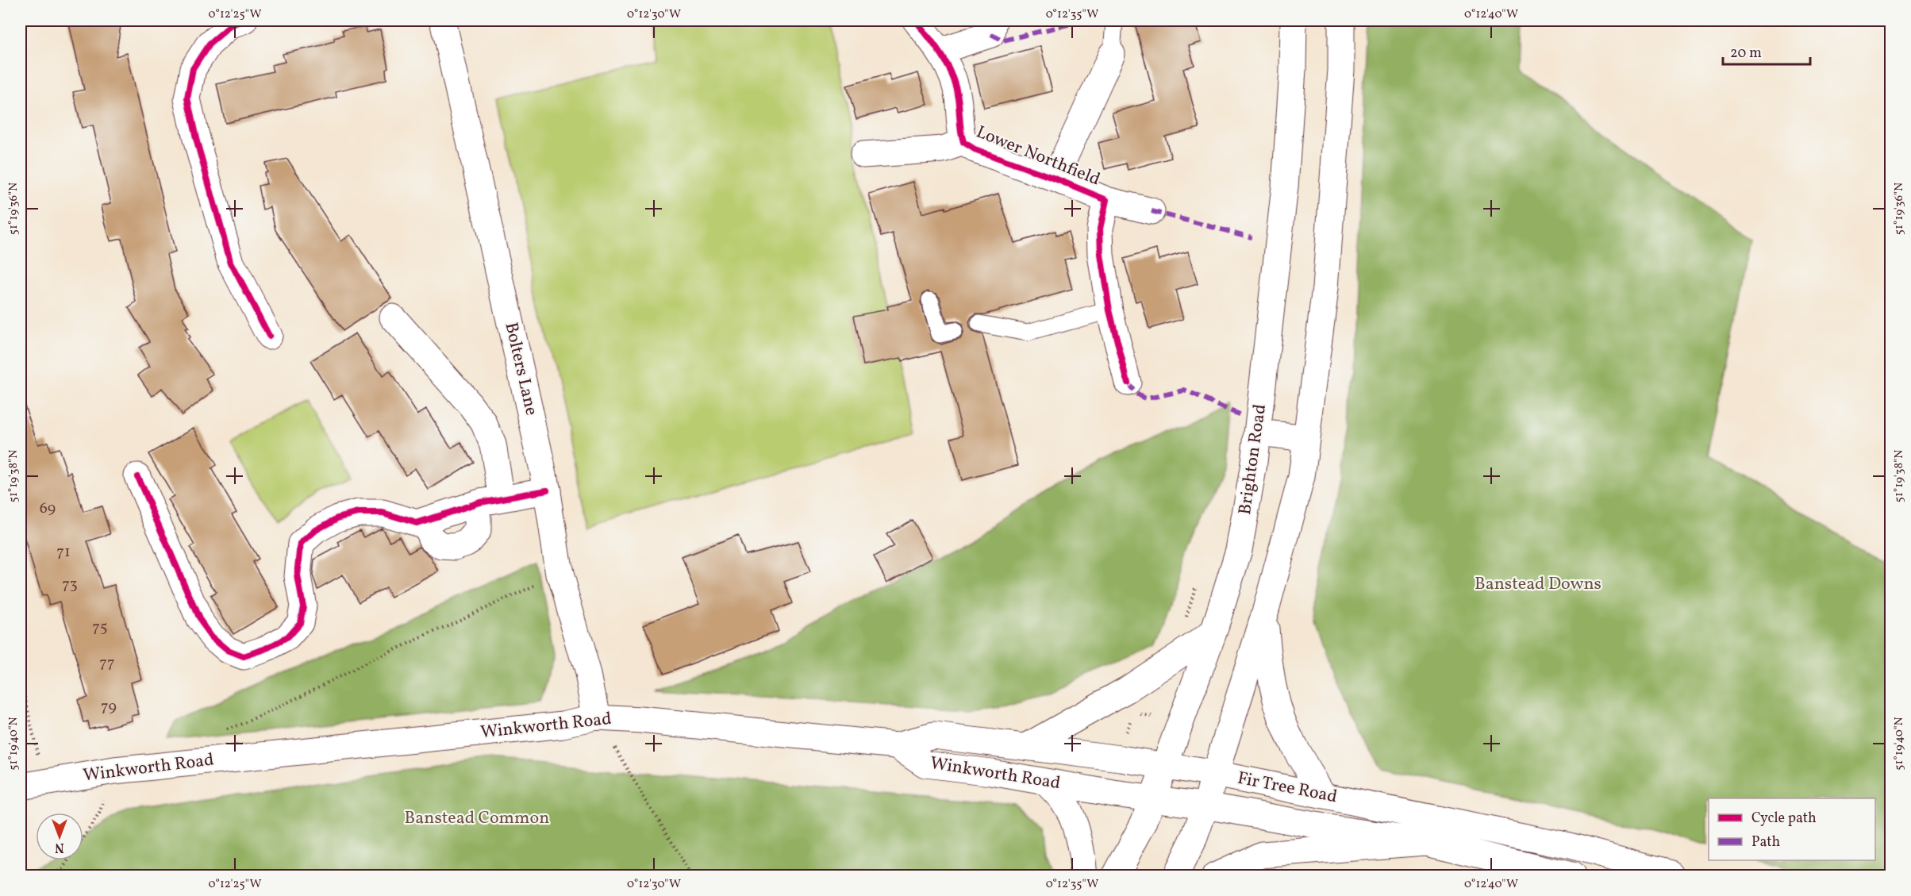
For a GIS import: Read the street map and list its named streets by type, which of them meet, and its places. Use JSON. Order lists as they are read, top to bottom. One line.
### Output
{"streets":{"main road":["Lower Northfield","Bolters Lane","Brighton Road","Winkworth Road","Fir Tree Road"]},"crossings":[["Bolters Lane","Winkworth Road"],["Brighton Road","Winkworth Road"],["Brighton Road","Fir Tree Road"],["Winkworth Road","Fir Tree Road"]],"parks":["Banstead Downs","Banstead Common"],"house_numbers":["69","71","73","75","77","79"],"legend":["Cycle path","Path"],"scale_bar":"20 m","north":"bottom","coordinates":["0°12'25\"W","0°12'30\"W","0°12'35\"W","0°12'40\"W","51°19'36\"N","51°19'38\"N","51°19'40\"N"]}
